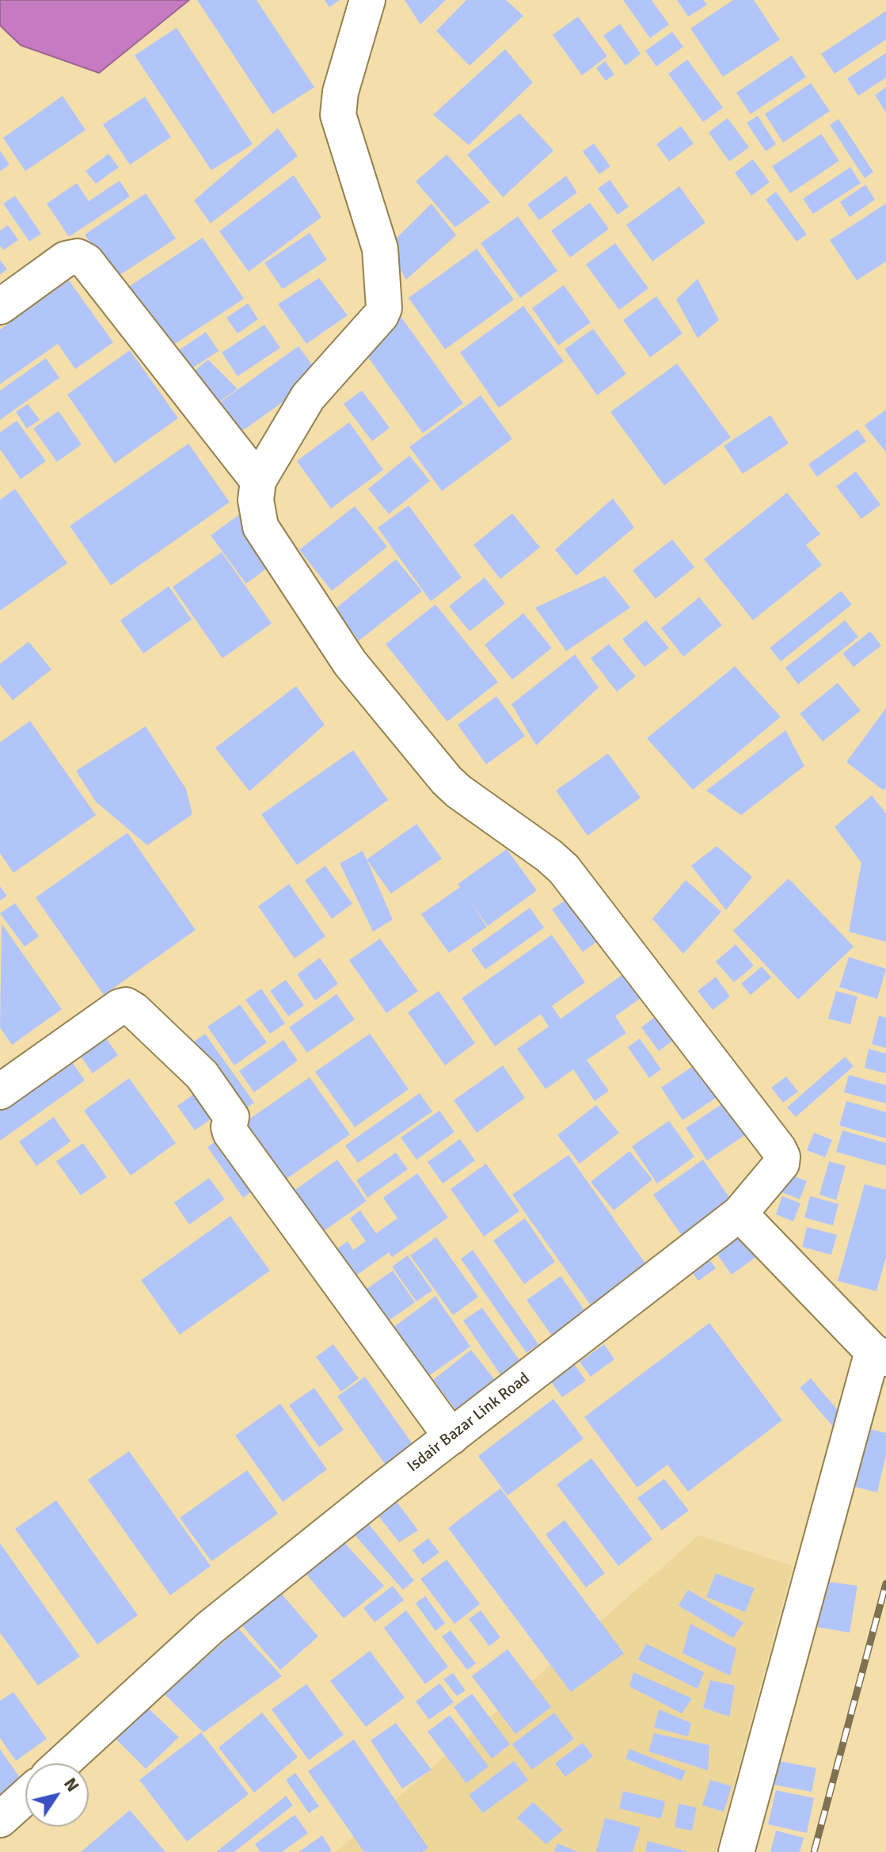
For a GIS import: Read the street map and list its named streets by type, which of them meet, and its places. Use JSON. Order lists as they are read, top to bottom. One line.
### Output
{"streets":{"street":["Isdair Bazar Link Road"]},"north":"top right"}
